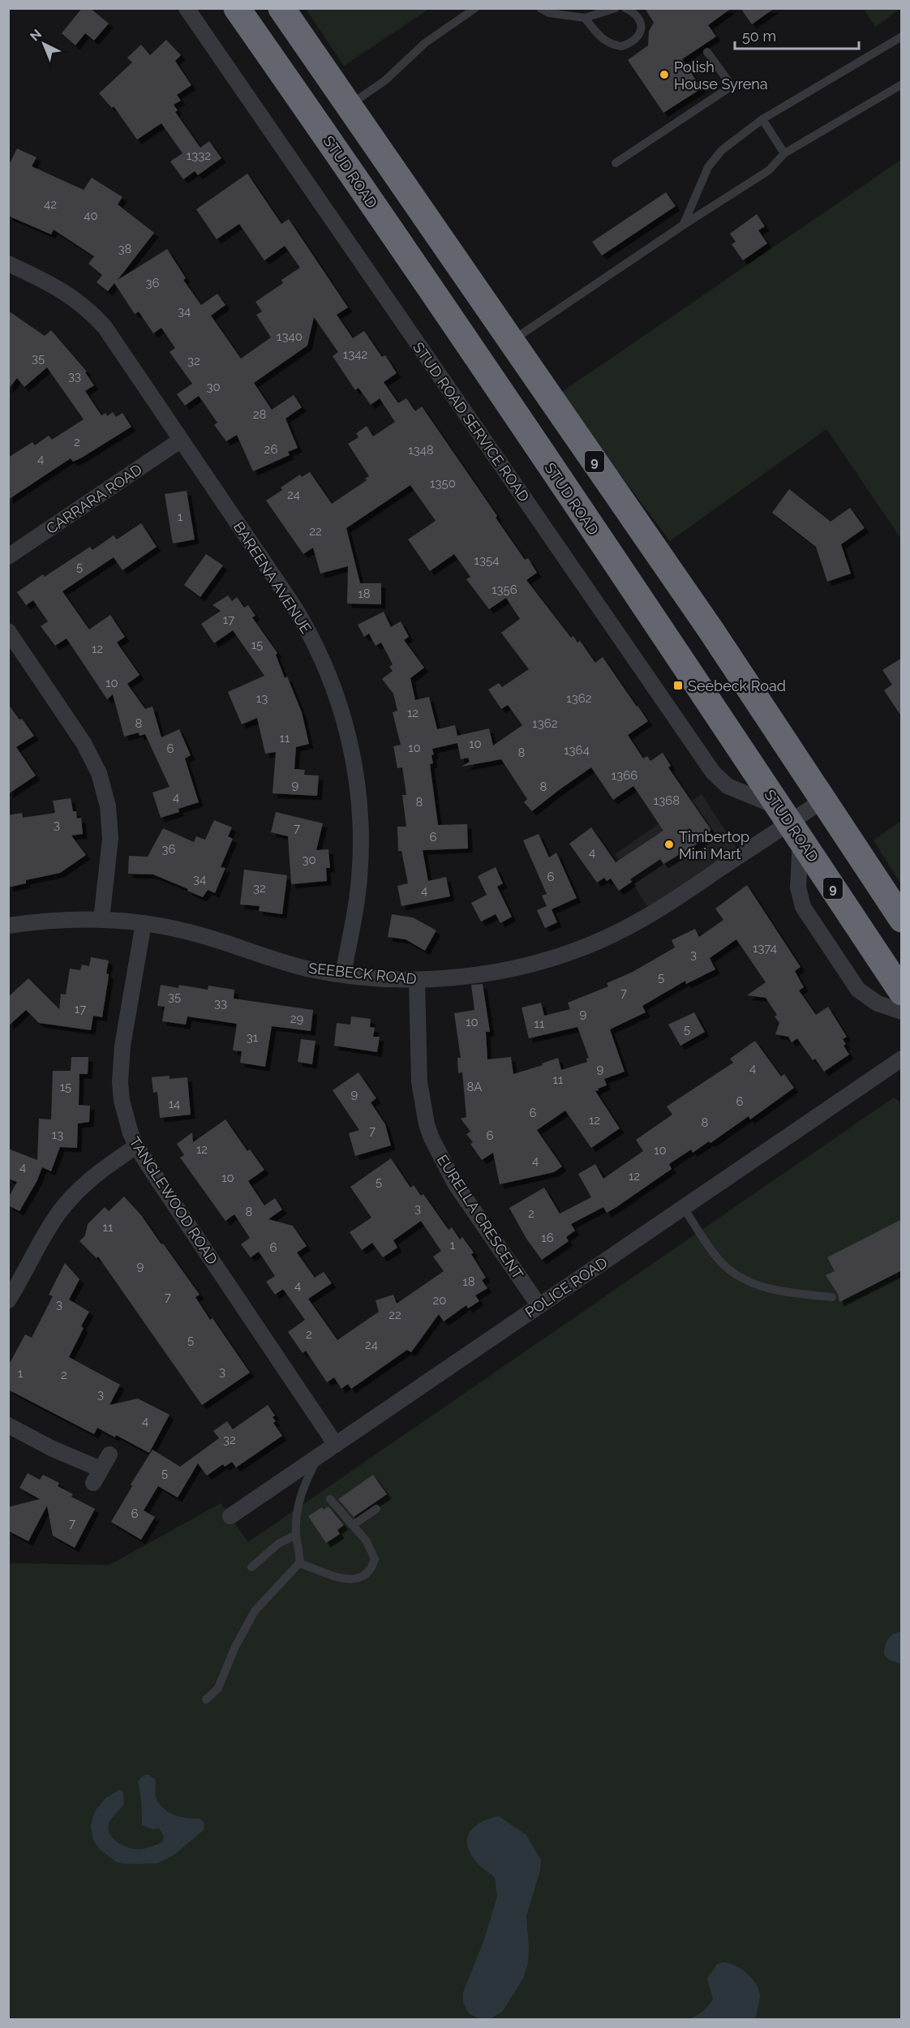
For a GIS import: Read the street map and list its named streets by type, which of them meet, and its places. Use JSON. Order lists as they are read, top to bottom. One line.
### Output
{"streets":{"highway":["STUD ROAD","9"],"street":["STUD ROAD SERVICE ROAD","CARRARA ROAD","BAREENA AVENUE","SEEBECK ROAD","TANGLEWOOD ROAD","EURELLA CRESCENT","POLICE ROAD"]},"crossings":[["STUD ROAD","STUD ROAD SERVICE ROAD"],["STUD ROAD","SEEBECK ROAD"],["STUD ROAD SERVICE ROAD","SEEBECK ROAD"],["9","SEEBECK ROAD"],["CARRARA ROAD","BAREENA AVENUE"],["BAREENA AVENUE","SEEBECK ROAD"],["SEEBECK ROAD","TANGLEWOOD ROAD"],["SEEBECK ROAD","EURELLA CRESCENT"],["TANGLEWOOD ROAD","POLICE ROAD"],["EURELLA CRESCENT","POLICE ROAD"]],"places":{"other":["Polish House Syrena","Timbertop Mini Mart"],"transit":["Seebeck Road"]},"house_numbers":["1332","42","40","38","36","34","1340","1342","35","32","33","30","28","2","26","1348","4","1350","24","1","22","1354","5","1356","18","17","15","12","10","13","1362","12","8","1362","11","10","10","6","1364","8","1366","9","8","4","1368","8","3","7","6","36","4","30","6","34","32","4","1374","3","5","7","35","33","17","9","29","10","11","5","31","4","9","11","15","8A","9","6","14","6","12","8","7","13","6","12","10","4","4","12","10","5","3","8","2","11","16","1","6","9","18","4","7","20","3","22","2","5","24","3","1","2","3","4","32","5","6","7"],"scale_bar":"50 m","north":"top left"}
